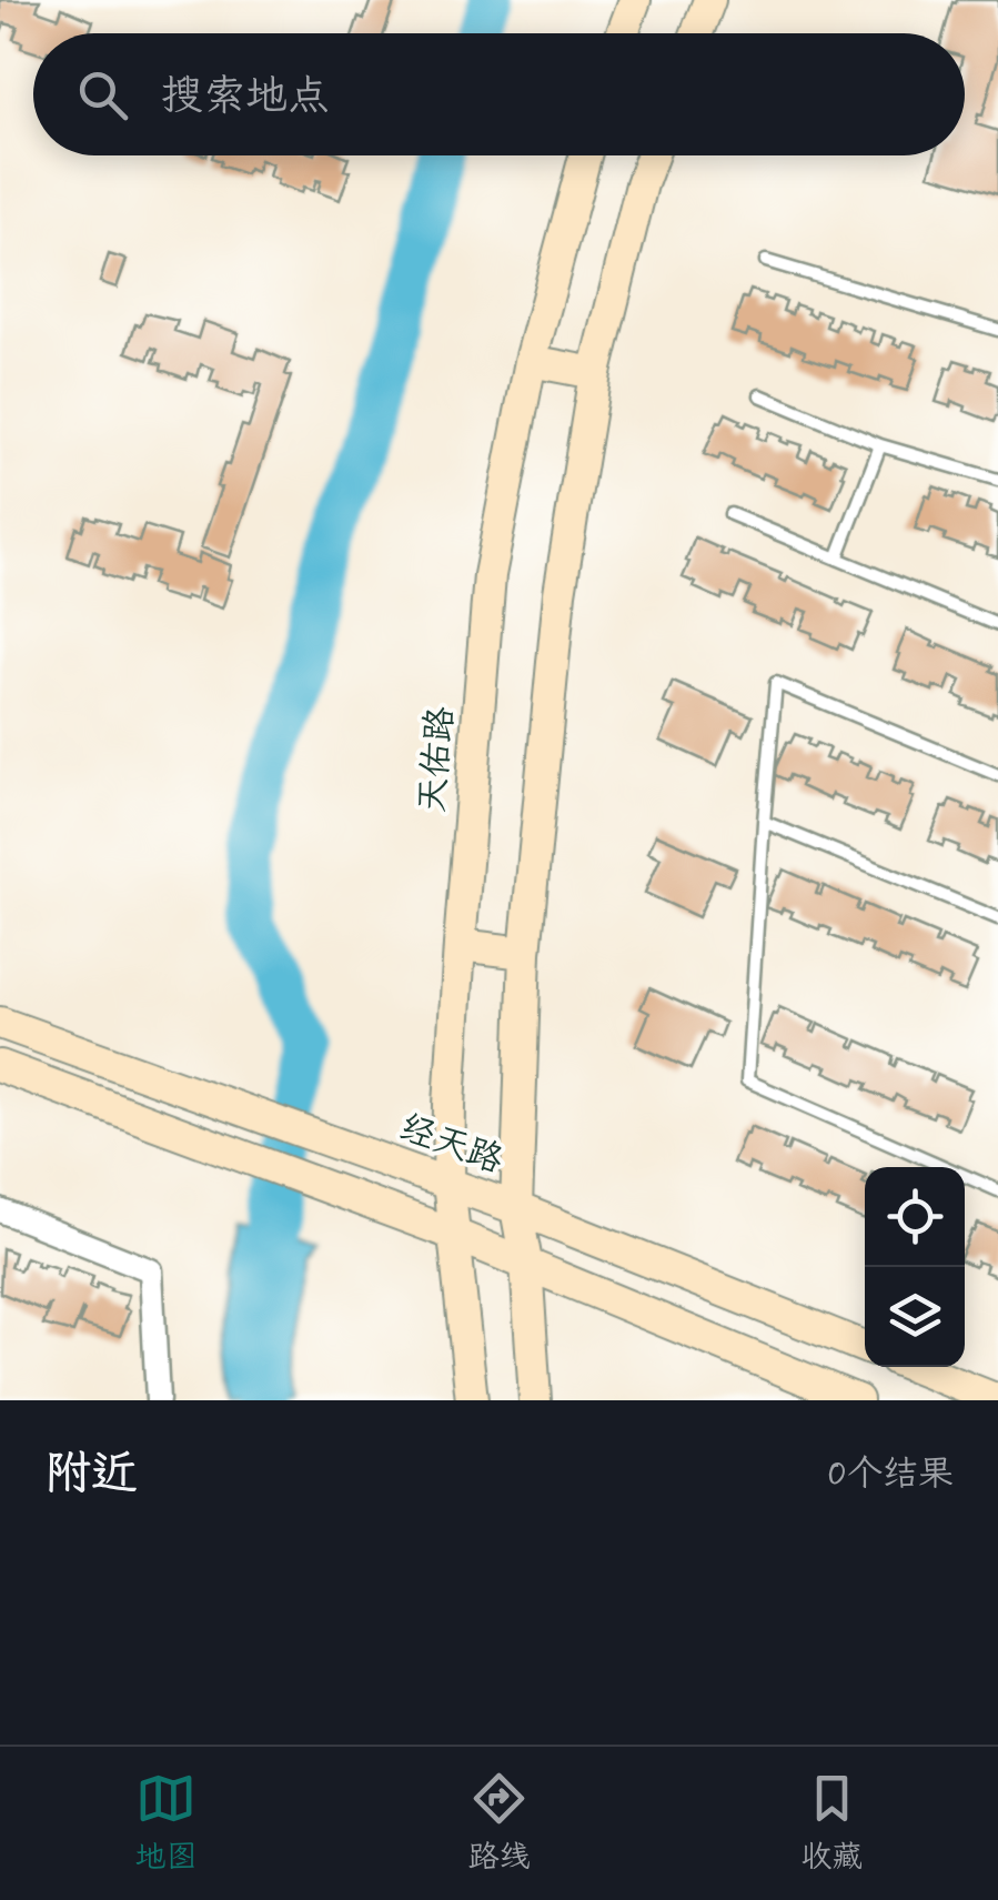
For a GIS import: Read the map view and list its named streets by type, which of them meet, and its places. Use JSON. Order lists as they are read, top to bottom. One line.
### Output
{"streets":{"main road":["天佑路","经天路"]},"crossings":[["天佑路","经天路"]],"page":{"search":"搜索地点","heading":["附近","0个结果"],"nav":["地图","路线","收藏"]}}
